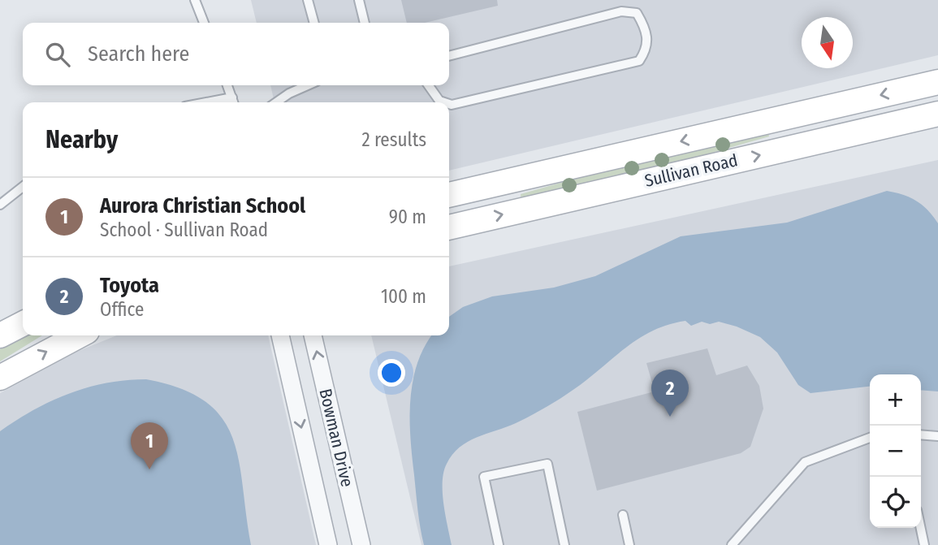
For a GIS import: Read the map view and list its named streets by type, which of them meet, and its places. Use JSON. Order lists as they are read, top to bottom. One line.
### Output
{"streets":{"street":["Sullivan Road","Bowman Drive"]},"north":"bottom","page":{"search":"Search here","heading":["Nearby","2 results"],"list":[{"mark":"1","name":"Aurora Christian School","note":"School · Sullivan Road","value":"90 m"},{"mark":"2","name":"Toyota","note":"Office","value":"100 m"}],"pins":["2","1"],"map_buttons":["+","−"]}}
